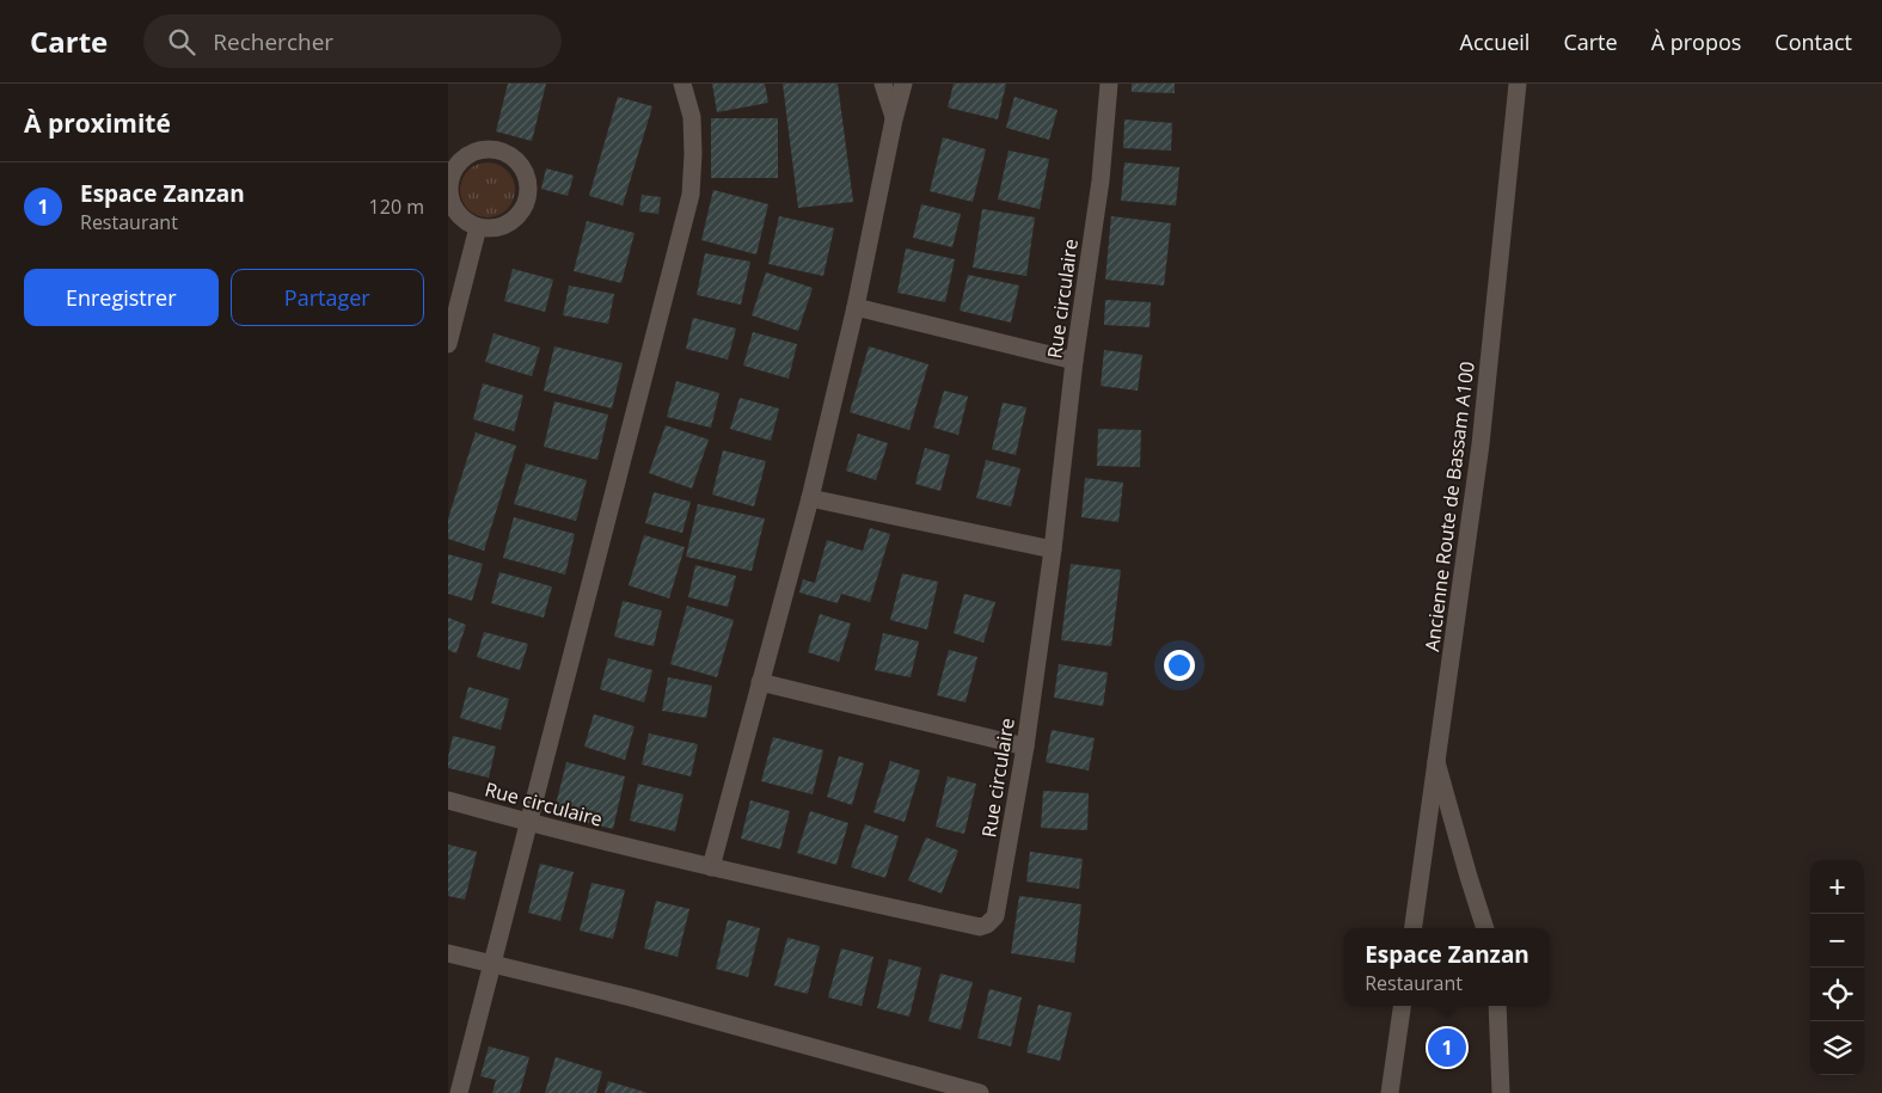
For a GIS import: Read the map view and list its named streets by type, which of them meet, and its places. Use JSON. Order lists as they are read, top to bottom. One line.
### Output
{"streets":{"street":["Rue circulaire","Ancienne Route de Bassam A100"]},"page":{"header":"Carte","search":"Rechercher","nav":["Accueil","Carte","À propos","Contact"],"heading":"À proximité","list":[{"mark":"1","name":"Espace Zanzan","note":"Restaurant","value":"120 m"}],"buttons":["Enregistrer","Partager"],"map_buttons":["+","−"],"popup":["Espace Zanzan","Restaurant"],"pins":"1"}}
